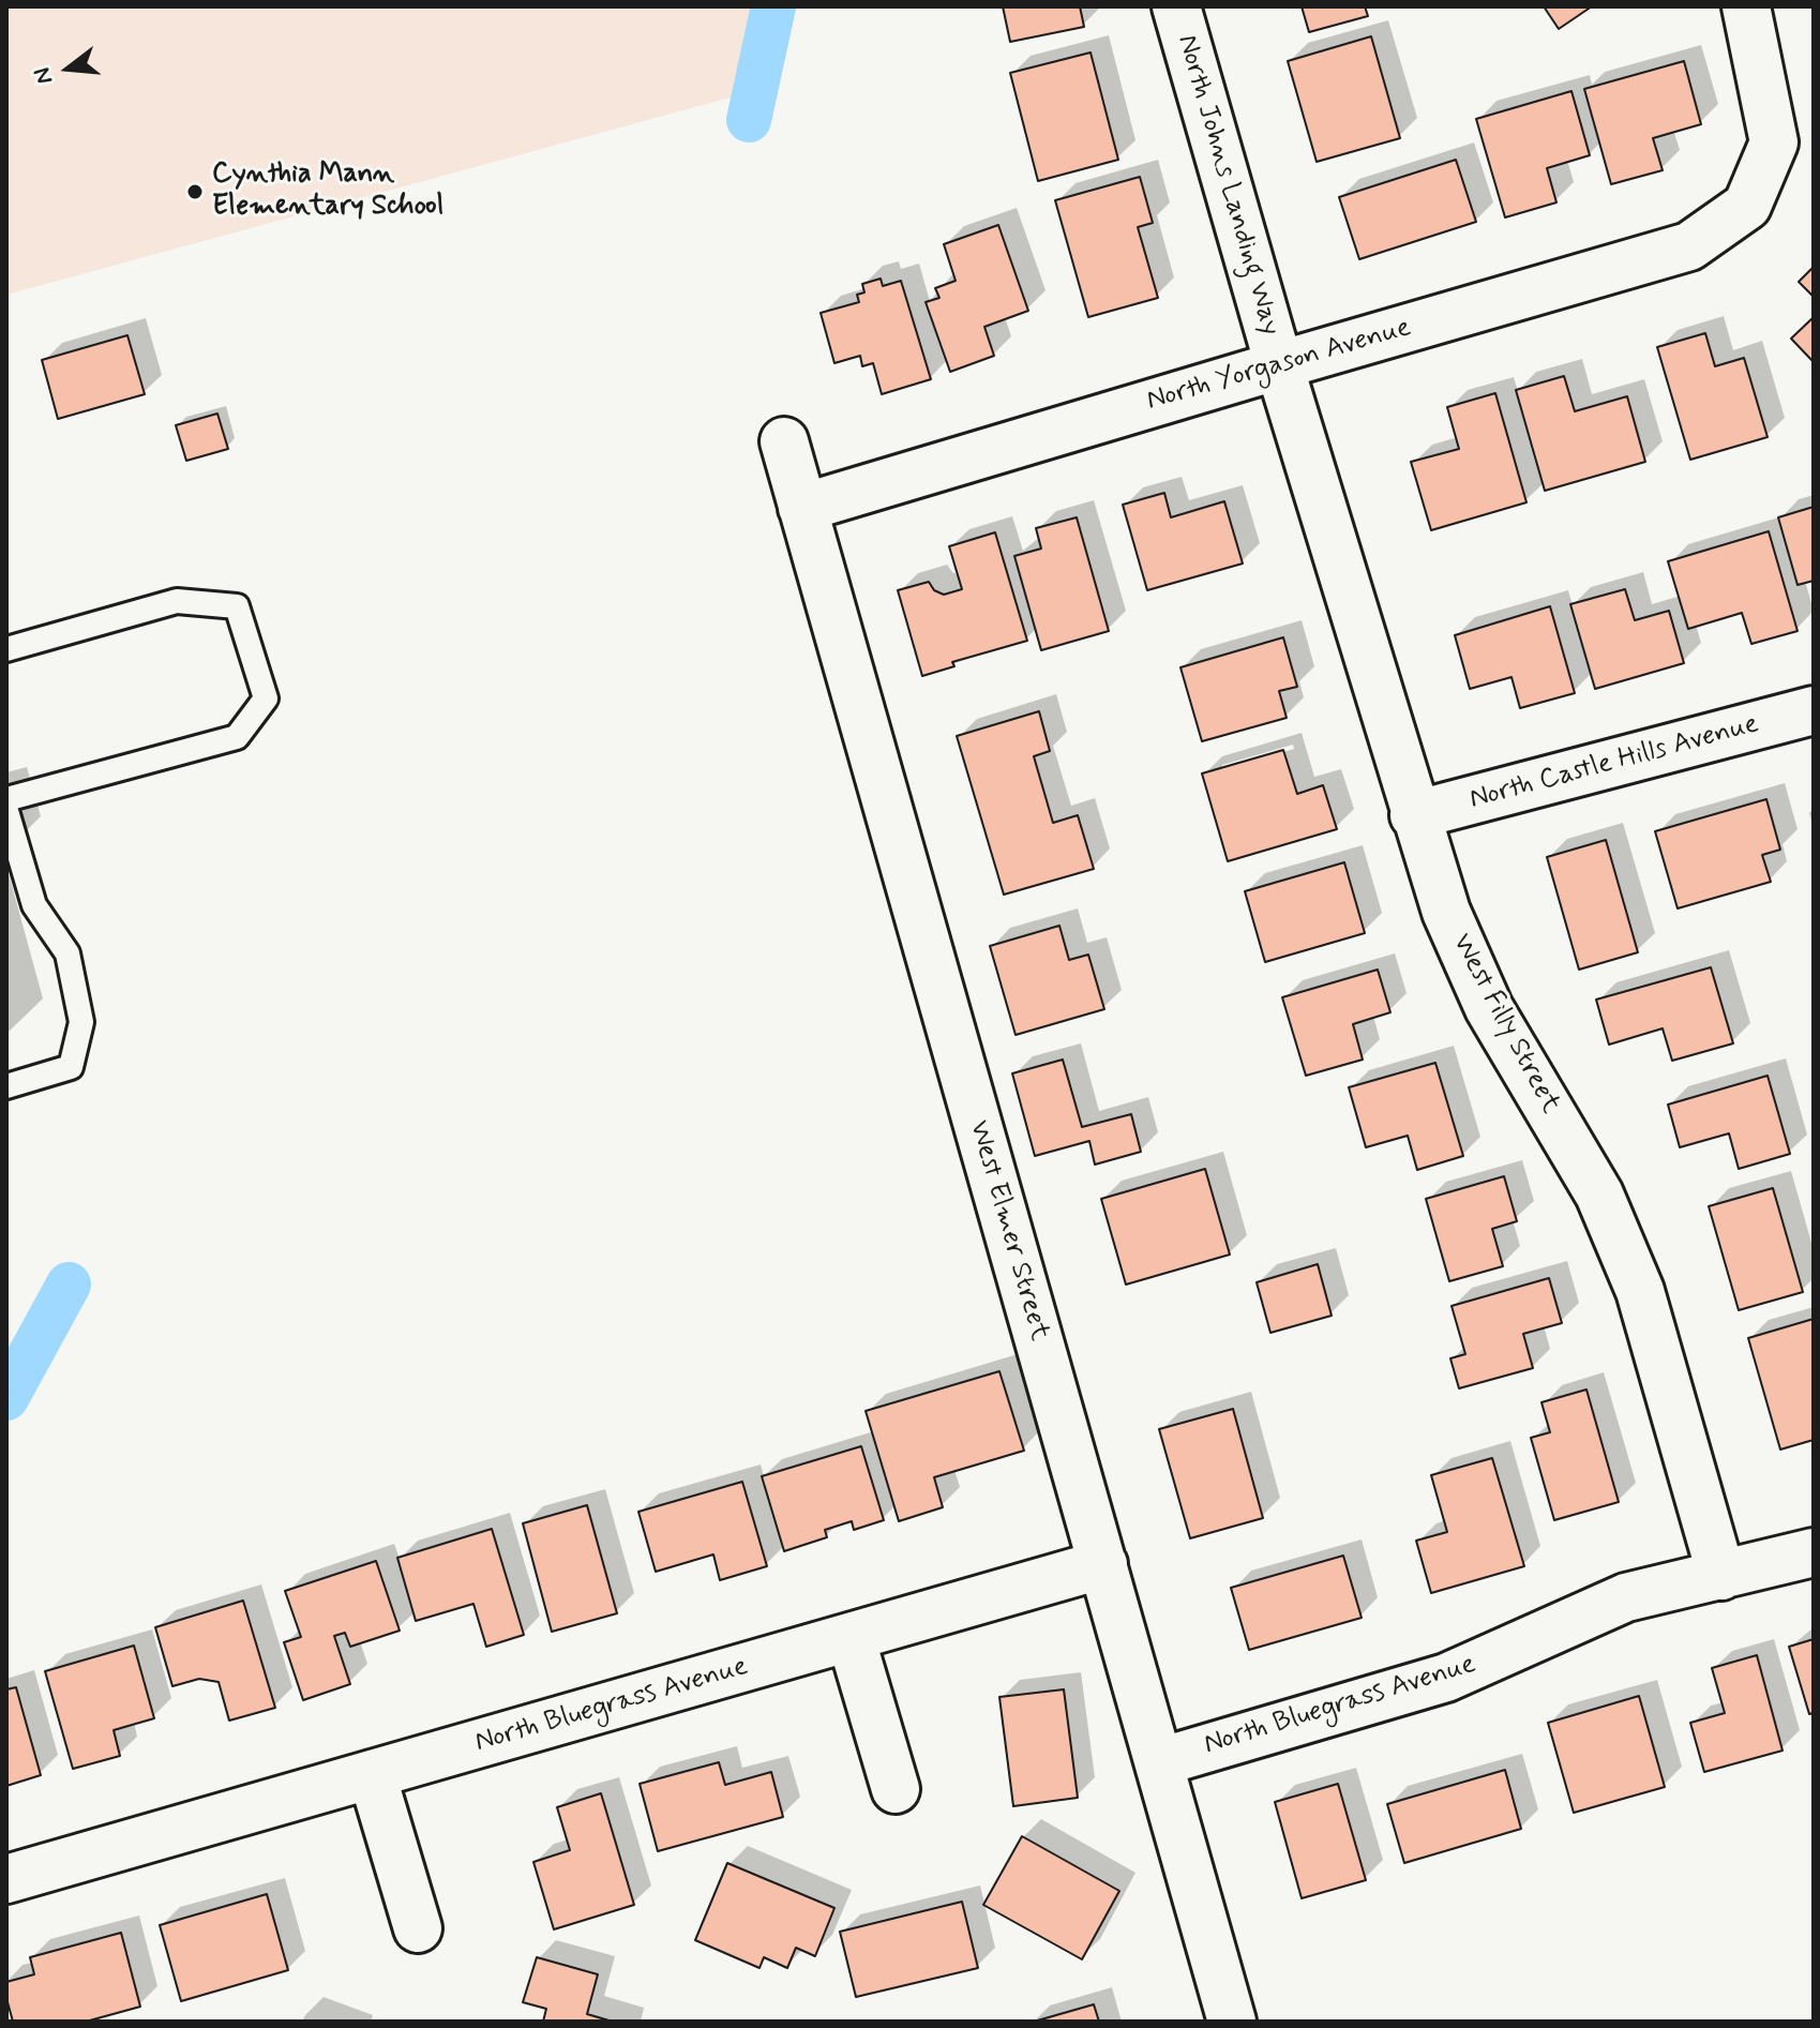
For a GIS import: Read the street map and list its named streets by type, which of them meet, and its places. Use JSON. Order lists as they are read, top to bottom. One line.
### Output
{"streets":{"street":["North Johns Landing Way","North Yorgason Avenue","North Castle Hills Avenue","West Filly Street","West Elmer Street","North Bluegrass Avenue"]},"crossings":[["North Johns Landing Way","North Yorgason Avenue"],["North Johns Landing Way","West Filly Street"],["North Yorgason Avenue","West Filly Street"],["North Yorgason Avenue","West Elmer Street"],["North Castle Hills Avenue","West Filly Street"],["West Filly Street","North Bluegrass Avenue"],["West Elmer Street","North Bluegrass Avenue"]],"places":["Cynthia Mann Elementary School"],"north":"left"}
